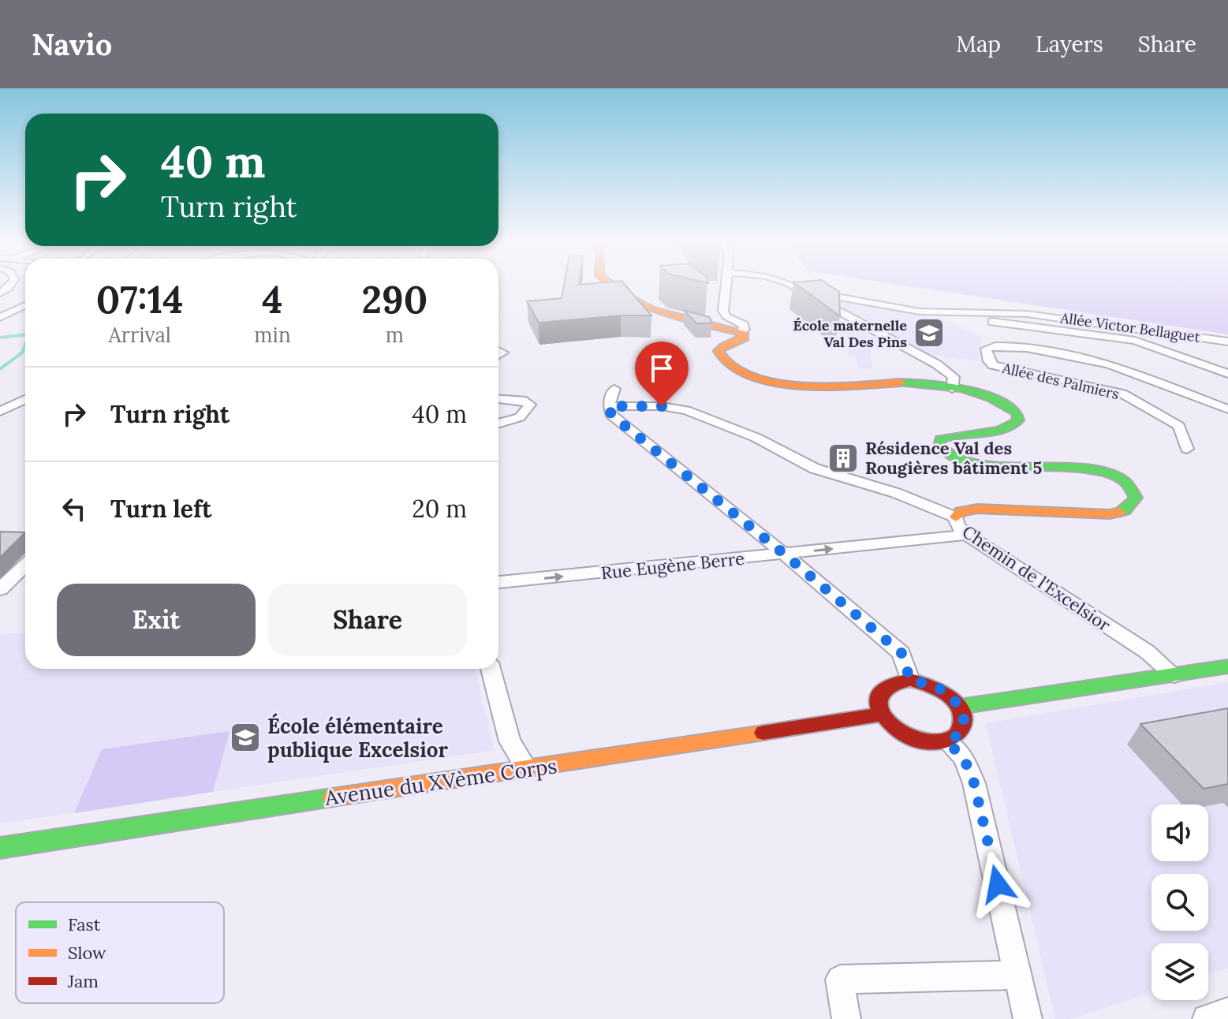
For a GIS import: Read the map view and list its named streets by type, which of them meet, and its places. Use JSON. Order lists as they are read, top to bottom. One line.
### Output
{"streets":{"street":["Allée Victor Bellaguet","Allée des Palmiers","Rue Eugène Berre","Chemin de l'Excelsior","Avenue du XVème Corps"]},"crossings":[["Rue Eugène Berre","Chemin de l'Excelsior"]],"places":{"school or university":["École maternelle Val Des Pins","École élémentaire publique Excelsior"],"building":["Résidence Val des Rougières bâtiment 5"]},"legend":["Fast","Slow","Jam"],"page":{"header":"Navio","nav":["Map","Layers","Share"],"turn":["40 m","Turn right"],"eta":["07:14","Arrival","4","min","290","m"],"list":[{"name":"Turn right","value":"40 m"},{"name":"Turn left","value":"20 m"}],"buttons":["Exit","Share"]}}
